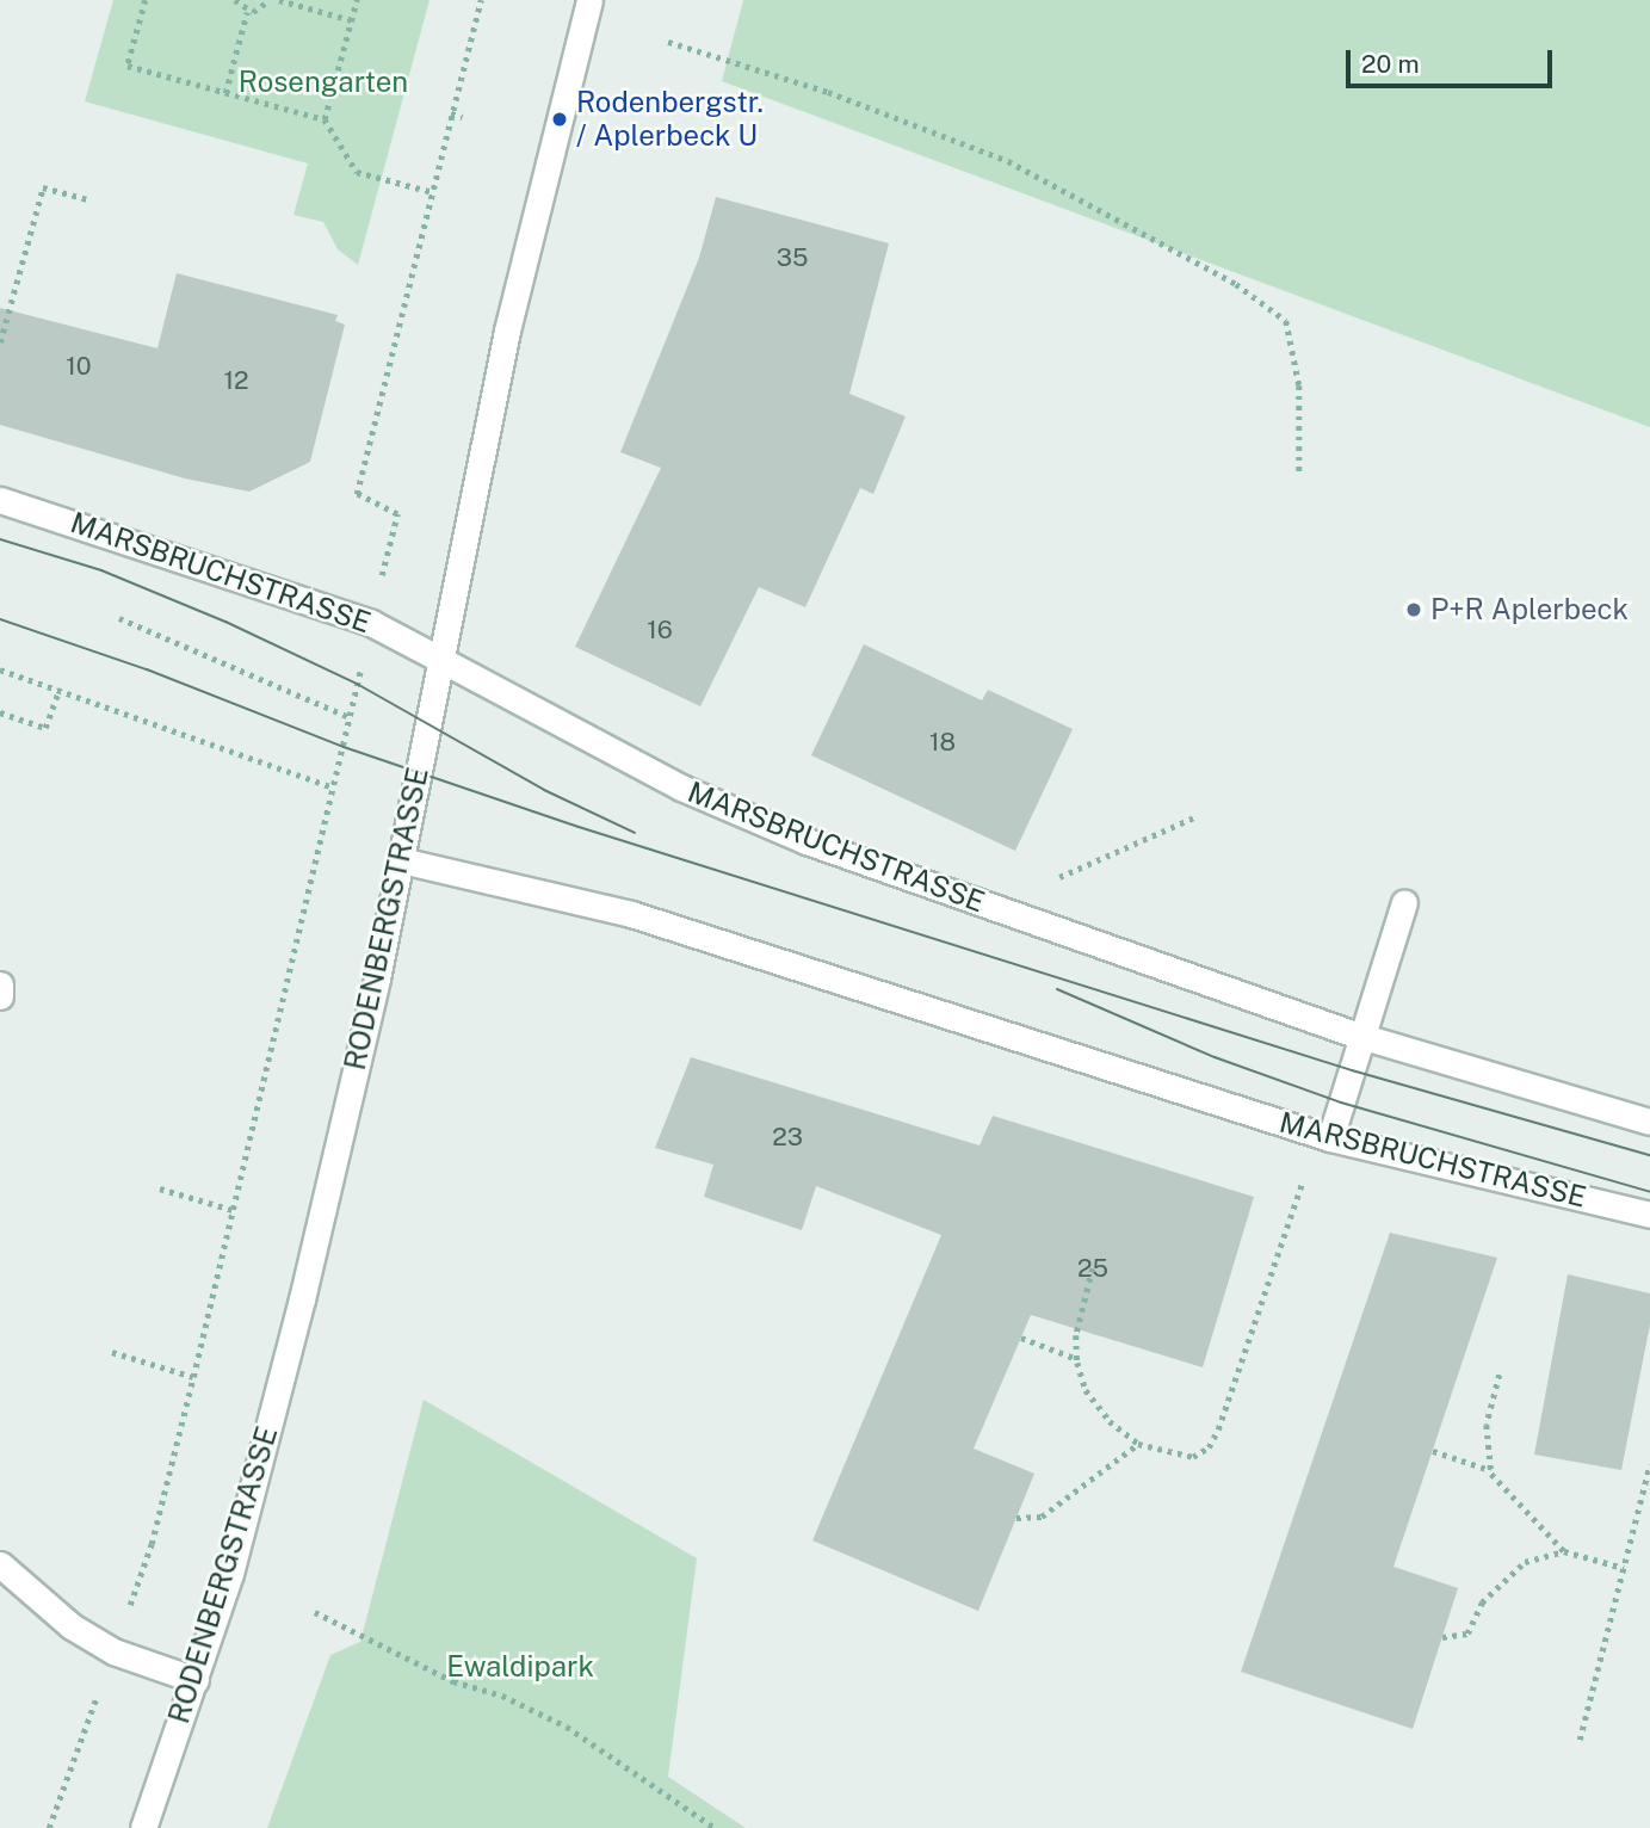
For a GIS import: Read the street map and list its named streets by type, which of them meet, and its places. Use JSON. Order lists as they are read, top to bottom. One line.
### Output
{"streets":{"street":["MARSBRUCHSTRASSE","RODENBERGSTRASSE"]},"crossings":[["MARSBRUCHSTRASSE","RODENBERGSTRASSE"]],"parks":["Rosengarten","Ewaldipark"],"places":["Rodenbergstr. / Aplerbeck U","P+R Aplerbeck"],"house_numbers":["35","10","12","16","18","23","25"],"scale_bar":"20 m"}
